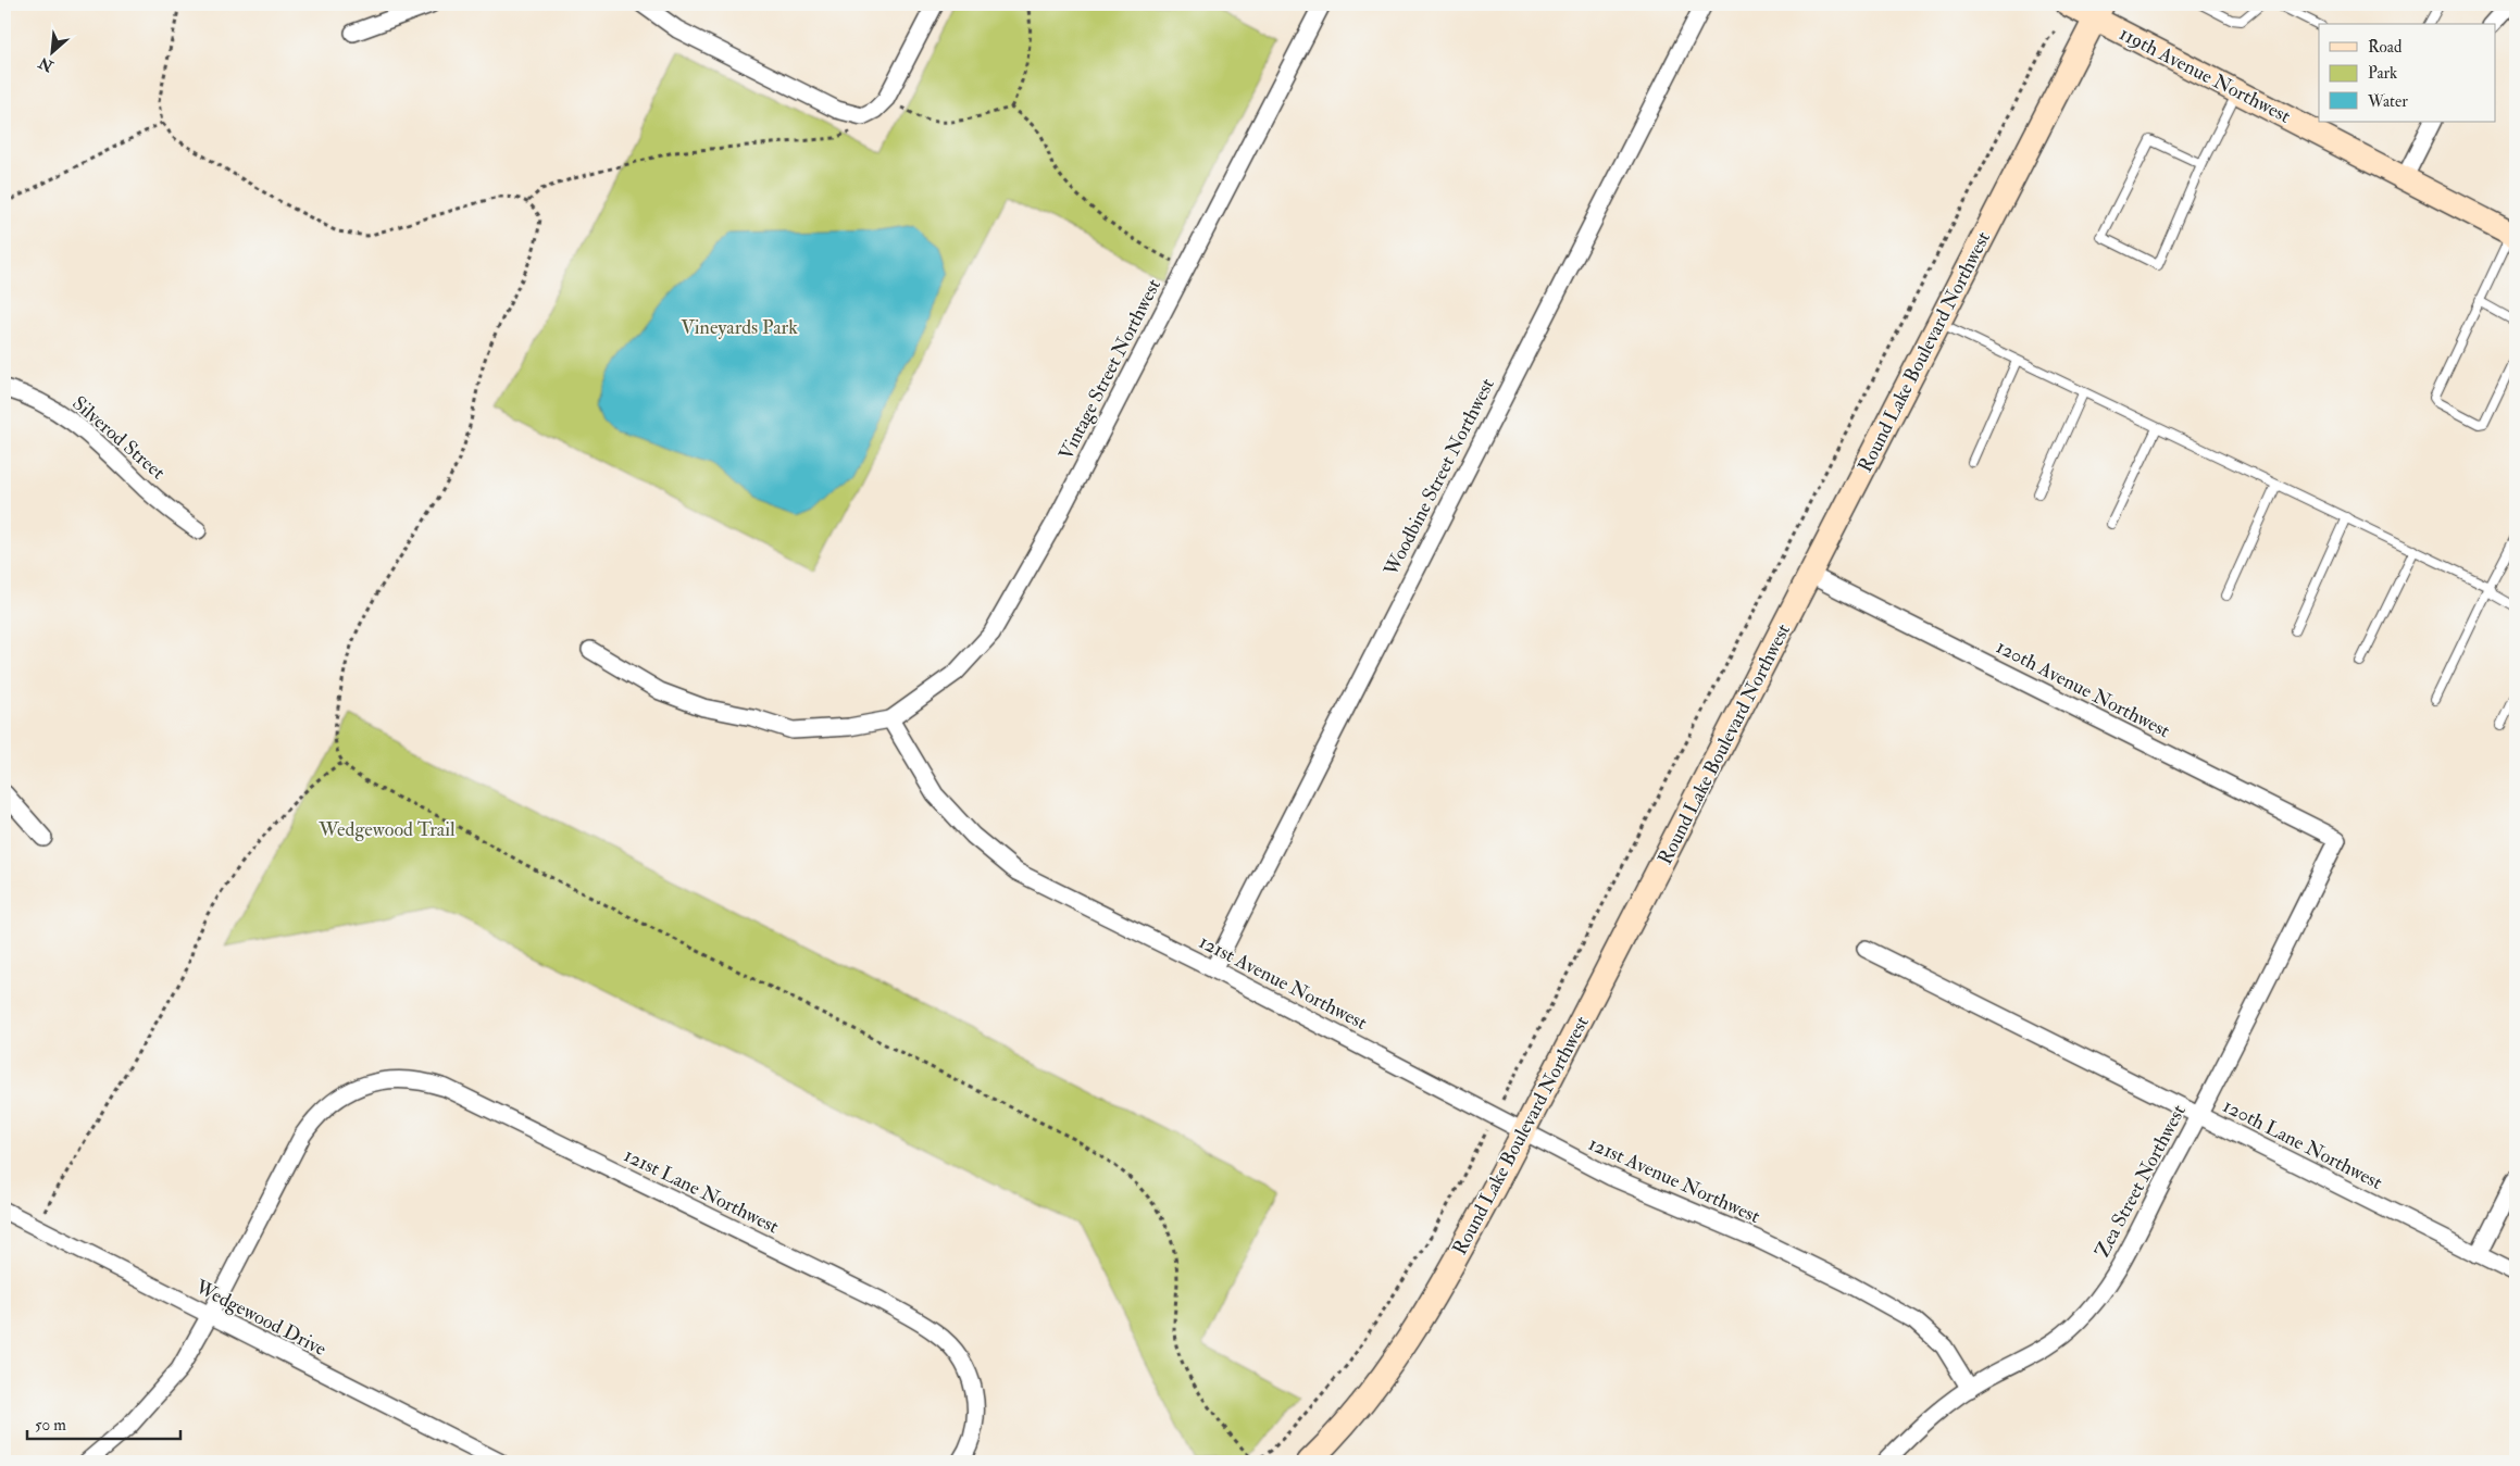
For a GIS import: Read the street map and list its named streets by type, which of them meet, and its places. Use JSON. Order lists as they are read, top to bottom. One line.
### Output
{"streets":{"main road":["119th Avenue Northwest","Round Lake Boulevard Northwest"],"street":["Vintage Street Northwest","Silverod Street","Woodbine Street Northwest","120th Avenue Northwest","121st Avenue Northwest","120th Lane Northwest","Zea Street Northwest","121st Lane Northwest","Wedgewood Drive"]},"crossings":[["119th Avenue Northwest","Round Lake Boulevard Northwest"],["Round Lake Boulevard Northwest","120th Avenue Northwest"],["Round Lake Boulevard Northwest","121st Avenue Northwest"],["Vintage Street Northwest","121st Avenue Northwest"],["Woodbine Street Northwest","121st Avenue Northwest"],["120th Avenue Northwest","Zea Street Northwest"],["121st Avenue Northwest","Zea Street Northwest"],["120th Lane Northwest","Zea Street Northwest"],["121st Lane Northwest","Wedgewood Drive"]],"parks":["Vineyards Park","Wedgewood Trail"],"legend":["Road","Park","Water"],"scale_bar":"50 m","north":"bottom left"}
